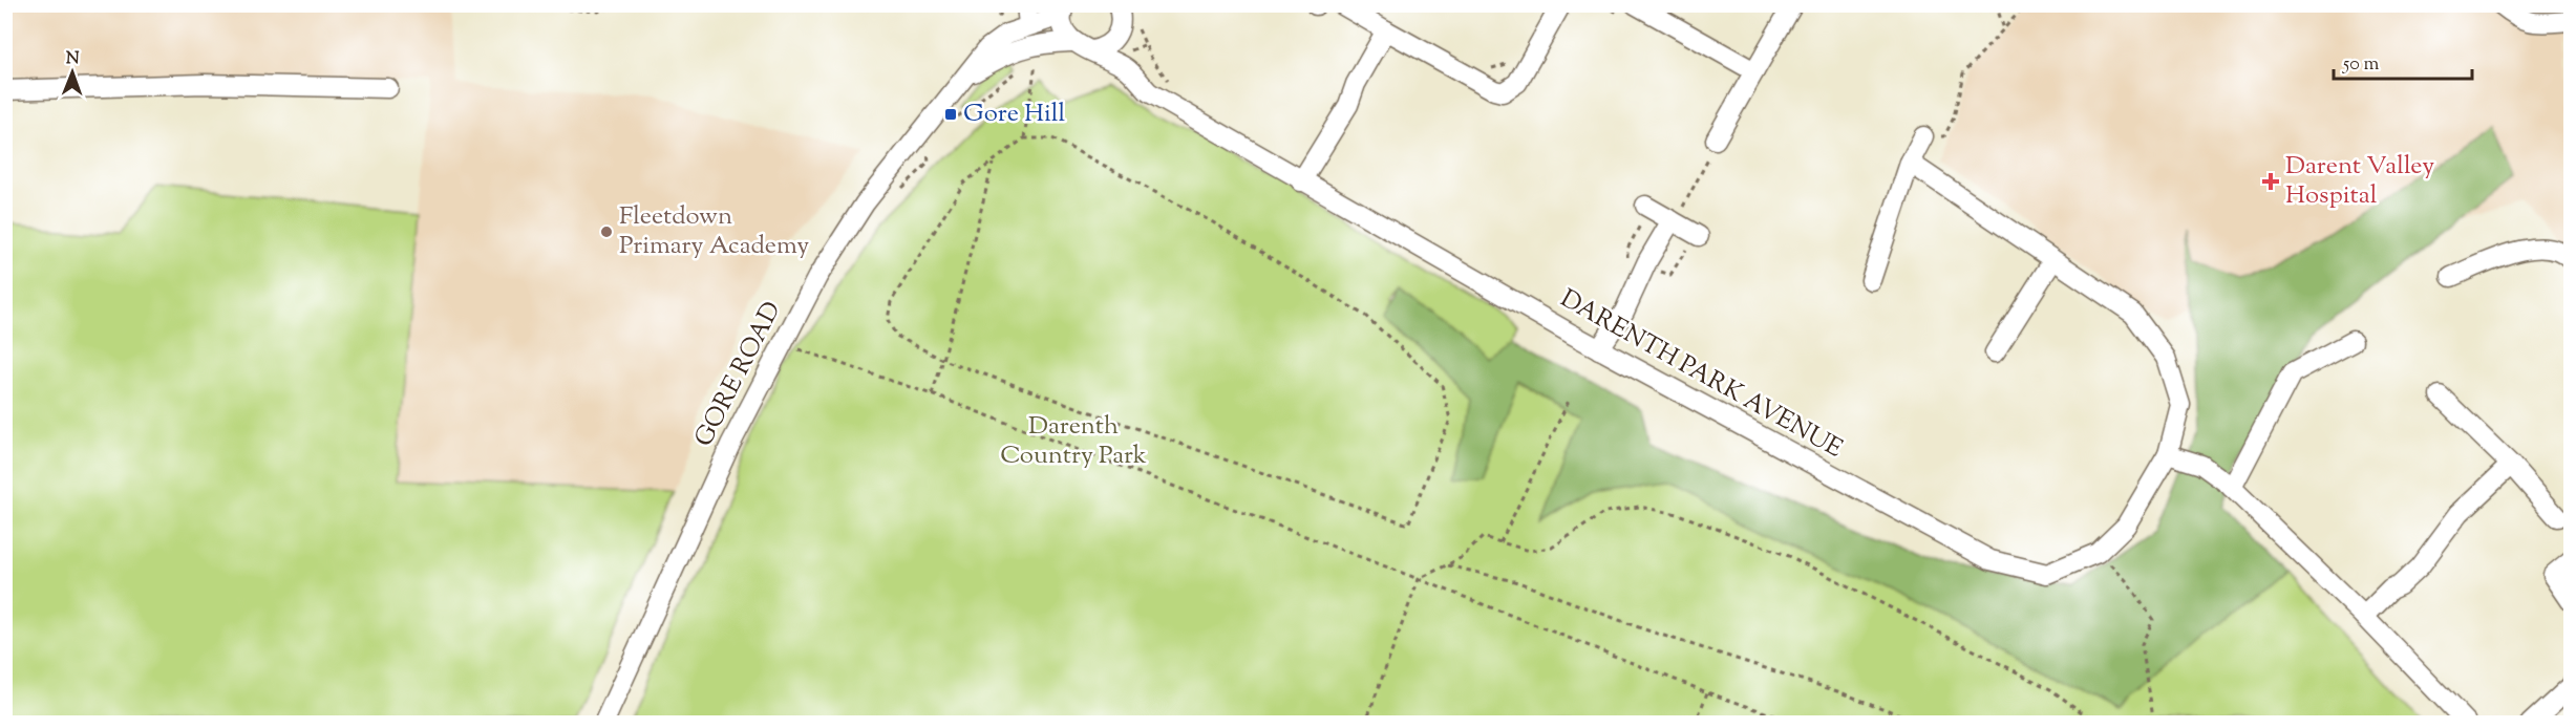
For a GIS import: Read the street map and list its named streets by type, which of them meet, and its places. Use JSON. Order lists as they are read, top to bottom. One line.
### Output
{"streets":{"street":["GORE ROAD","DARENTH PARK AVENUE"]},"crossings":[["GORE ROAD","DARENTH PARK AVENUE"]],"parks":["Darenth Country Park"],"places":{"transit":["Gore Hill"],"health":["Darent Valley Hospital"],"other":["Fleetdown Primary Academy"]},"scale_bar":"50 m","north":"top"}
